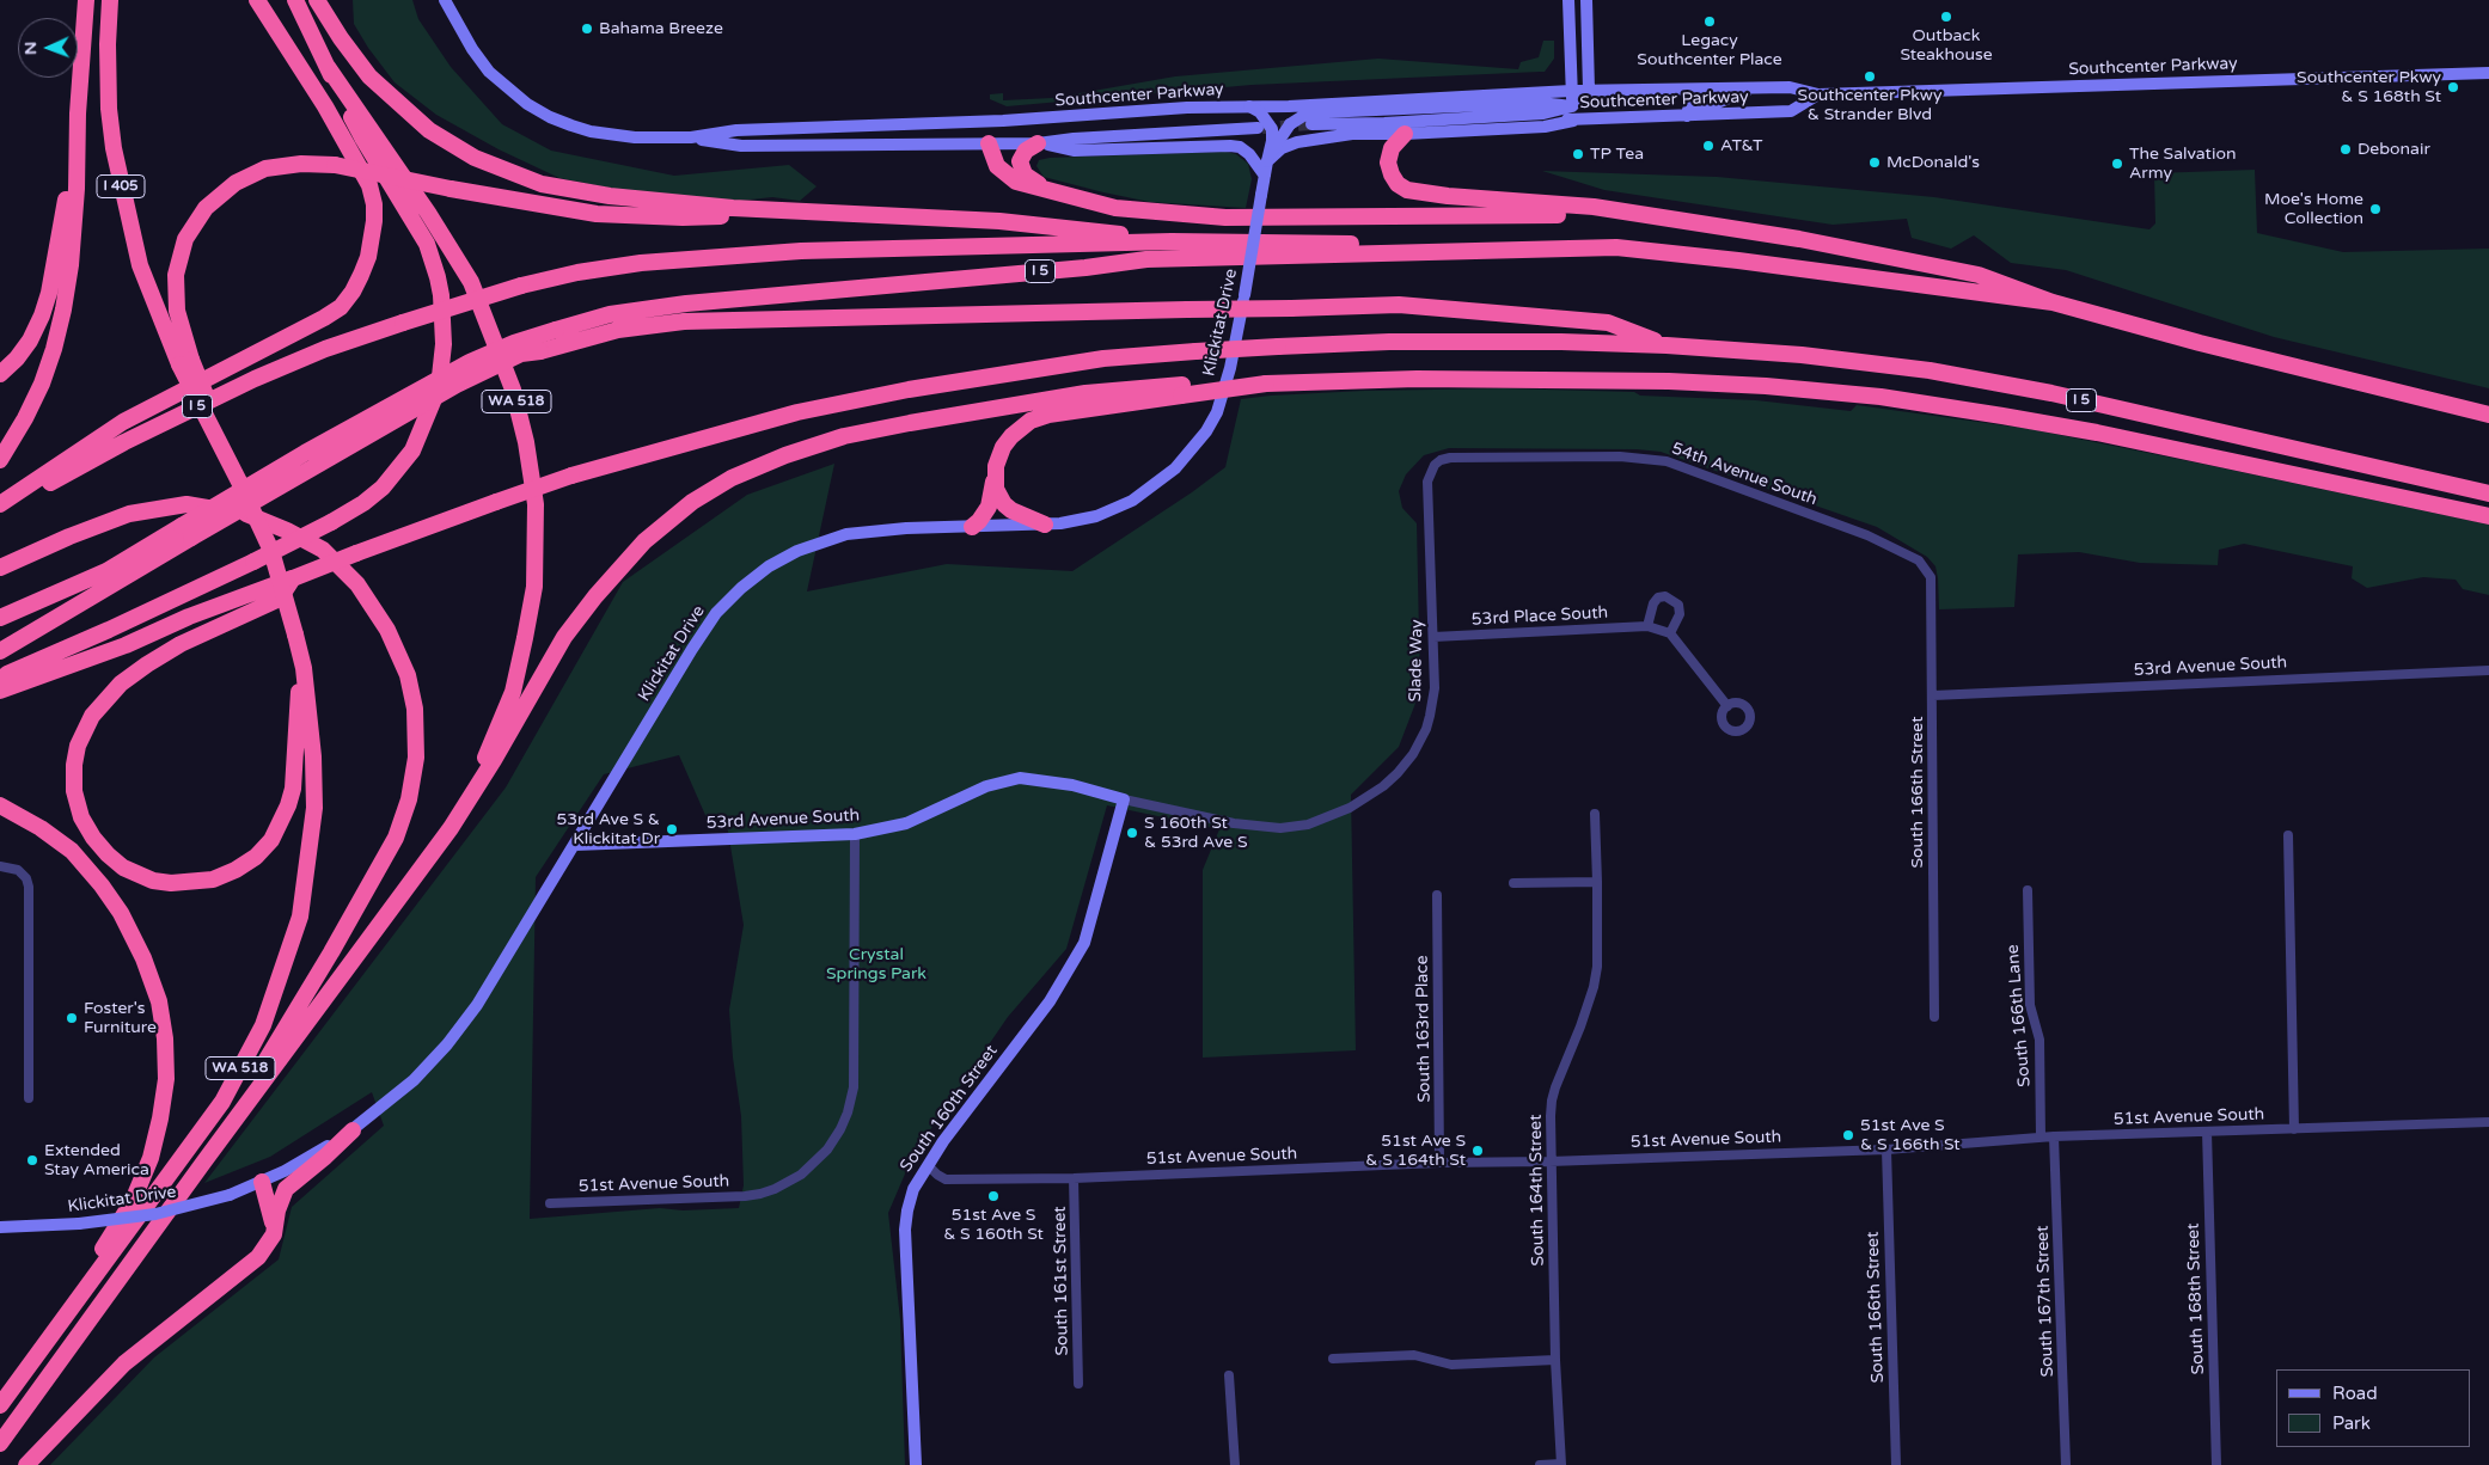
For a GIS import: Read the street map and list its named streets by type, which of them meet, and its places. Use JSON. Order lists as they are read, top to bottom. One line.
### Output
{"streets":{"highway":["I 405","I 5","WA 518"],"main road":["Southcenter Parkway","Klickitat Drive","53rd Avenue South","South 160th Street"],"street":["54th Avenue South","53rd Place South","Slade Way","South 166th Street","South 166th Lane","South 163rd Place","51st Avenue South","South 164th Street","South 161st Street","South 168th Street","South 167th Street"]},"crossings":[["Southcenter Parkway","Klickitat Drive"],["I 405","WA 518"],["Klickitat Drive","53rd Avenue South"],["54th Avenue South","Slade Way"],["54th Avenue South","South 166th Street"],["53rd Place South","Slade Way"],["Slade Way","53rd Avenue South"],["Slade Way","South 160th Street"],["53rd Avenue South","South 166th Street"],["53rd Avenue South","South 160th Street"],["53rd Avenue South","51st Avenue South"],["South 166th Street","51st Avenue South"],["South 166th Lane","51st Avenue South"],["South 163rd Place","51st Avenue South"],["South 160th Street","51st Avenue South"],["51st Avenue South","South 164th Street"],["51st Avenue South","South 161st Street"],["51st Avenue South","South 168th Street"],["51st Avenue South","South 167th Street"]],"parks":["Crystal Springs Park"],"places":["Outback Steakhouse","Legacy Southcenter Place","Bahama Breeze","Southcenter Pkwy & Strander Blvd","Southcenter Pkwy & S 168th St","AT&T","Debonair","TP Tea","McDonald's","The Salvation Army","Moe's Home Collection","53rd Ave S & Klickitat Dr","S 160th St & 53rd Ave S","Foster's Furniture","51st Ave S & S 166th St","51st Ave S & S 164th St","Extended Stay America","51st Ave S & S 160th St"],"legend":["Road","Park"],"north":"left"}
